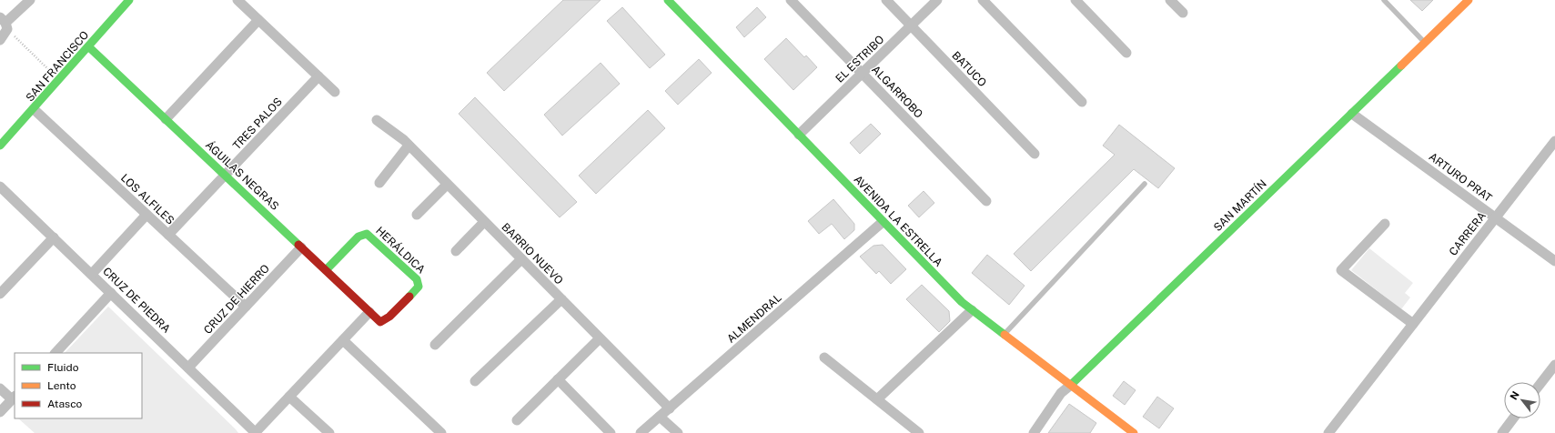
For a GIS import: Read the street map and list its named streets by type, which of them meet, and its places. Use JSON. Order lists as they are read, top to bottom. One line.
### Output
{"streets":{"street":["EL ESTRIBO","SAN FRANCISCO","BATUCO","ALGARROBO","TRES PALOS","ÁGUILAS NEGRAS","ARTURO PRAT","LOS ALFILES","SAN MARTÍN","AVENIDA LA ESTRELLA","CARRERA","HERÁLDICA","BARRIO NUEVO","CRUZ DE HIERRO","CRUZ DE PIEDRA","ALMENDRAL"]},"crossings":[["EL ESTRIBO","BATUCO"],["EL ESTRIBO","ALGARROBO"],["EL ESTRIBO","AVENIDA LA ESTRELLA"],["SAN FRANCISCO","ÁGUILAS NEGRAS"],["SAN FRANCISCO","LOS ALFILES"],["TRES PALOS","ÁGUILAS NEGRAS"],["TRES PALOS","LOS ALFILES"],["ÁGUILAS NEGRAS","HERÁLDICA"],["ÁGUILAS NEGRAS","CRUZ DE HIERRO"],["ARTURO PRAT","SAN MARTÍN"],["ARTURO PRAT","CARRERA"],["LOS ALFILES","CRUZ DE HIERRO"],["SAN MARTÍN","AVENIDA LA ESTRELLA"],["AVENIDA LA ESTRELLA","ALMENDRAL"],["BARRIO NUEVO","ALMENDRAL"],["CRUZ DE HIERRO","CRUZ DE PIEDRA"]],"legend":["Fluido","Lento","Atasco"],"north":"top left"}
